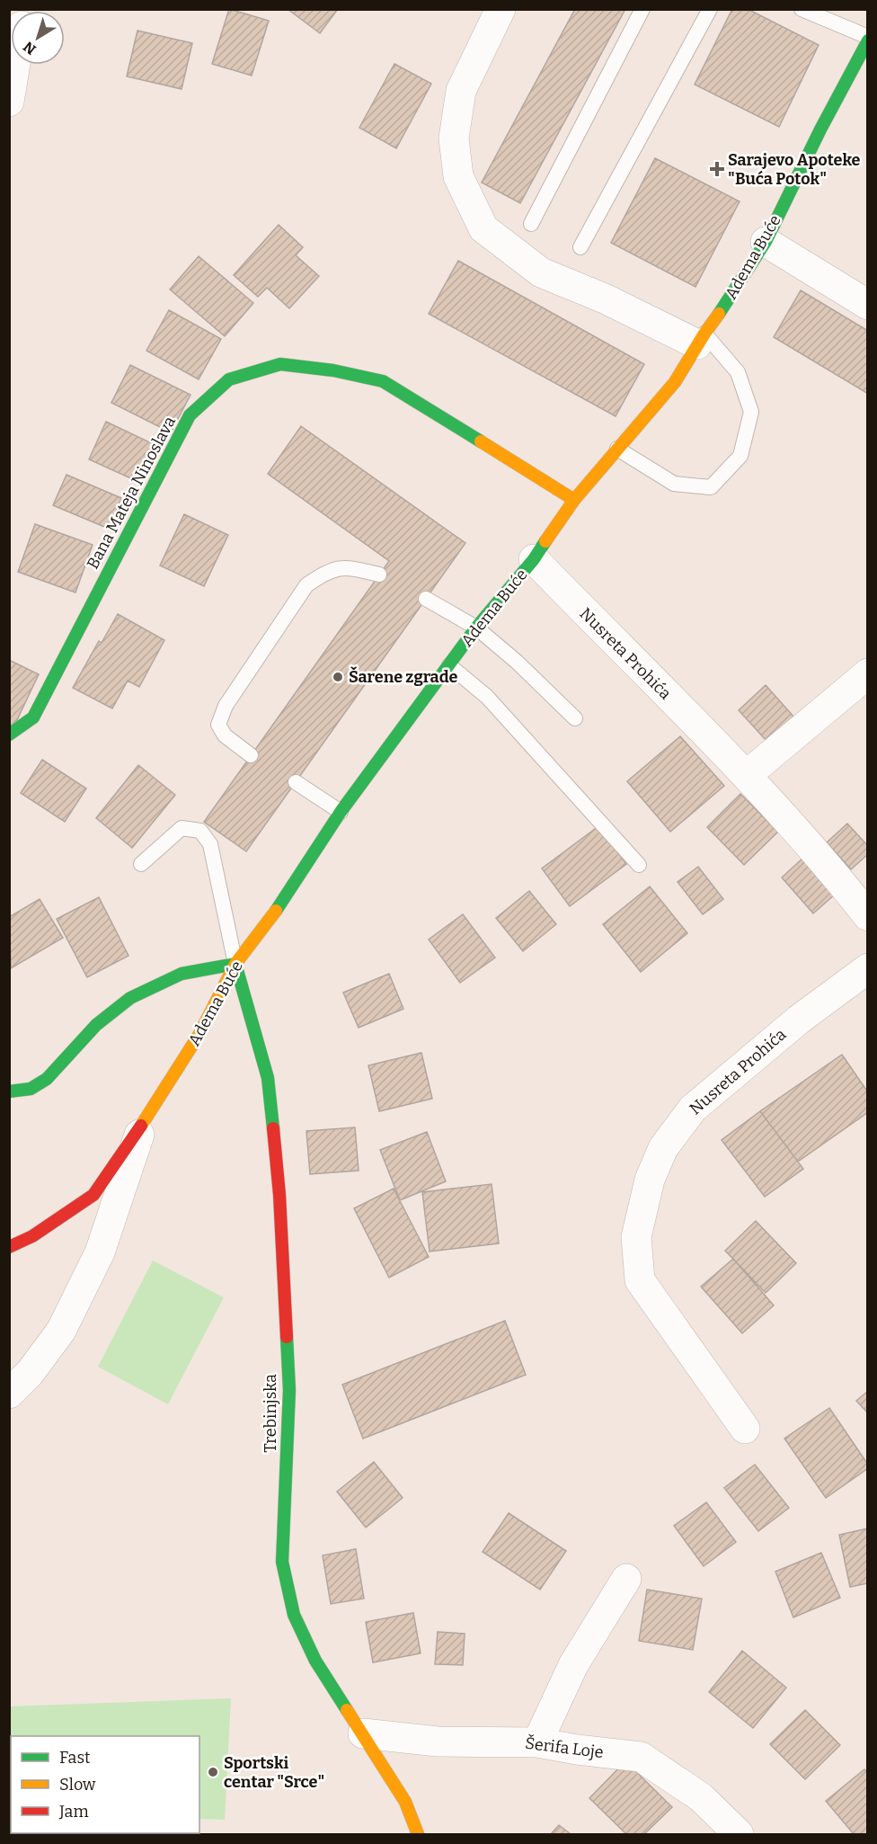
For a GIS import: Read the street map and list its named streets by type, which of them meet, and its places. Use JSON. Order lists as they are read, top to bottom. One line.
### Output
{"streets":{"street":["Adema Buće","Bana Mateja Ninoslava","Nusreta Prohića","Trebinjska","Šerifa Loje"]},"crossings":[["Adema Buće","Bana Mateja Ninoslava"],["Adema Buće","Nusreta Prohića"],["Adema Buće","Trebinjska"],["Trebinjska","Šerifa Loje"]],"places":{"health":["Sarajevo Apoteke \"Buća Potok\""],"other":["Šarene zgrade","Sportski centar \"Srce\""]},"legend":["Fast","Slow","Jam"],"north":"bottom left"}
